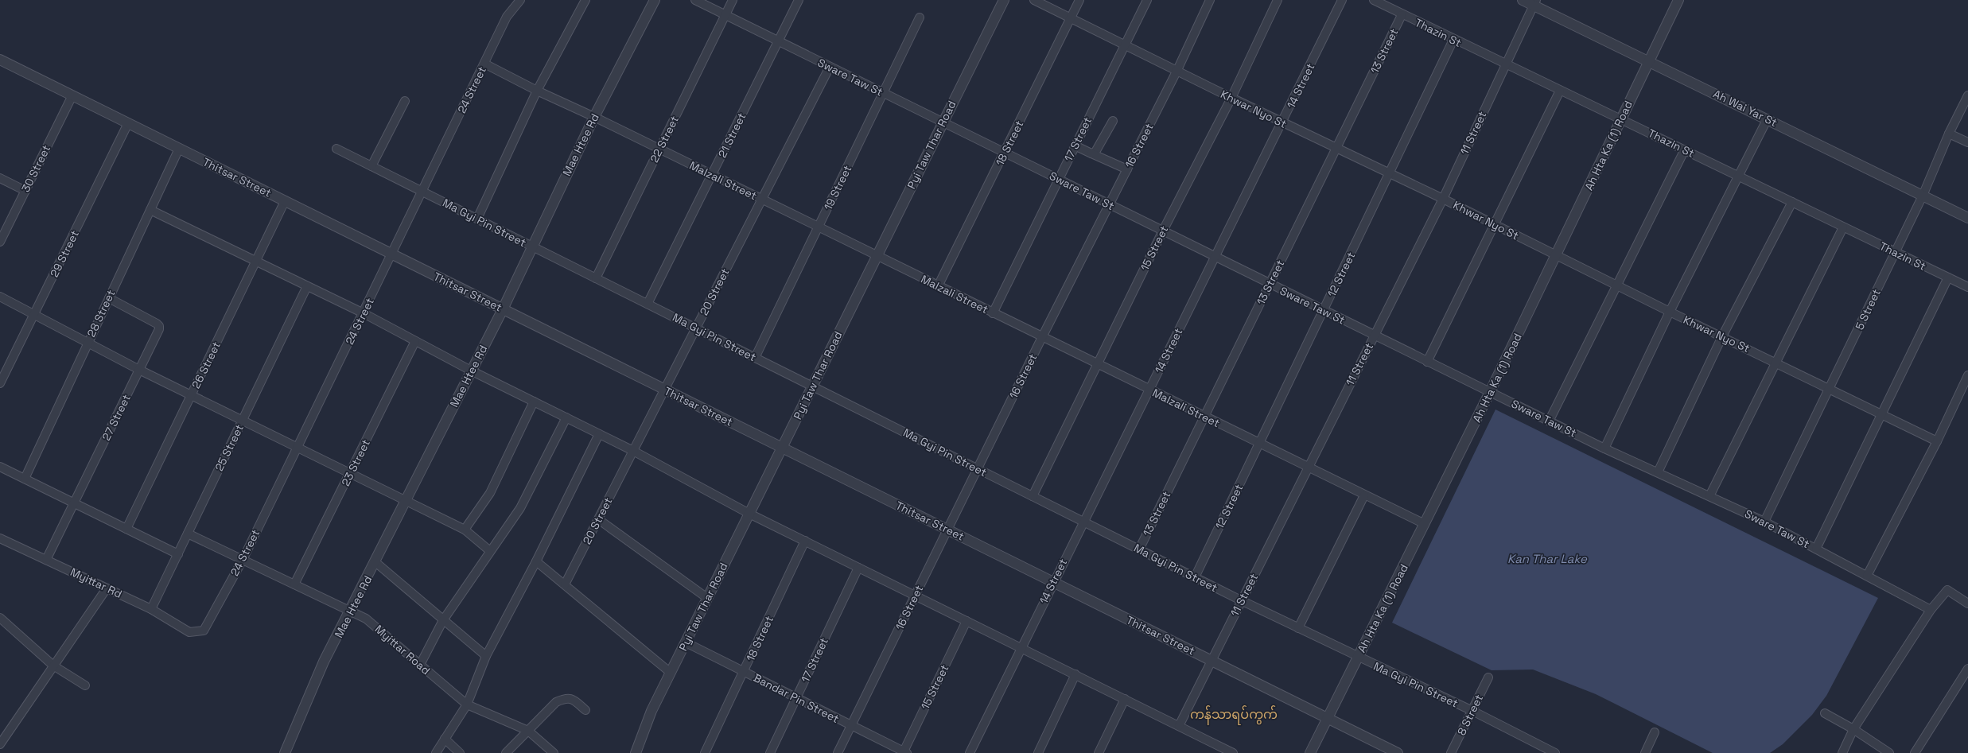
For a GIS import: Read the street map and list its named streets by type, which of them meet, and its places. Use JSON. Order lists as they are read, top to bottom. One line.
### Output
{"streets":{"street":["Thazin St","13 Street","Sware Taw St","14 Street","24 Street","Ah Wai Yar St","Khwar Nyo St","11 Street","21 Street","22 Street","17 Street","18 Street","Mae Htee Rd","Pyi Taw Thar Road","16 Street","Ah Hta Ka (1) Road","30 Street","Thitsar Street","Malzali Street","19 Street","Ma Gyi Pin Street","15 Street","29 Street","12 Street","20 Street","5 Street","28 Street","26 Street","27 Street","25 Street","23 Street","Myittar Rd","Myittar Road","Bandar Pin Street","8 Street"]},"crossings":[["Thazin St","13 Street"],["Thazin St","11 Street"],["Thazin St","Ah Hta Ka (1) Road"],["Thazin St","12 Street"],["Thazin St","5 Street"],["13 Street","Sware Taw St"],["13 Street","Khwar Nyo St"],["13 Street","Malzali Street"],["13 Street","Ma Gyi Pin Street"],["Sware Taw St","14 Street"],["Sware Taw St","11 Street"],["Sware Taw St","21 Street"],["Sware Taw St","22 Street"],["Sware Taw St","17 Street"],["Sware Taw St","18 Street"],["Sware Taw St","Pyi Taw Thar Road"],["Sware Taw St","16 Street"],["Sware Taw St","Ah Hta Ka (1) Road"],["Sware Taw St","19 Street"],["Sware Taw St","15 Street"],["Sware Taw St","12 Street"],["Sware Taw St","20 Street"],["Sware Taw St","5 Street"],["14 Street","Khwar Nyo St"],["14 Street","Thitsar Street"],["14 Street","Malzali Street"],["14 Street","Ma Gyi Pin Street"],["24 Street","Thitsar Street"],["24 Street","Malzali Street"],["24 Street","Ma Gyi Pin Street"],["24 Street","Myittar Rd"],["24 Street","Myittar Road"],["Ah Wai Yar St","11 Street"],["Ah Wai Yar St","Ah Hta Ka (1) Road"],["Ah Wai Yar St","5 Street"],["Khwar Nyo St","11 Street"],["Khwar Nyo St","17 Street"],["Khwar Nyo St","18 Street"],["Khwar Nyo St","16 Street"],["Khwar Nyo St","Ah Hta Ka (1) Road"],["Khwar Nyo St","15 Street"],["Khwar Nyo St","12 Street"],["Khwar Nyo St","5 Street"],["11 Street","Thitsar Street"],["11 Street","Malzali Street"],["11 Street","Ma Gyi Pin Street"],["21 Street","Malzali Street"],["21 Street","Ma Gyi Pin Street"],["22 Street","Malzali Street"],["22 Street","Ma Gyi Pin Street"],["17 Street","Malzali Street"],["17 Street","Bandar Pin Street"],["18 Street","Malzali Street"],["18 Street","Bandar Pin Street"],["Mae Htee Rd","Thitsar Street"],["Mae Htee Rd","Malzali Street"],["Mae Htee Rd","Ma Gyi Pin Street"],["Mae Htee Rd","Myittar Road"],["Pyi Taw Thar Road","Thitsar Street"],["Pyi Taw Thar Road","Malzali Street"],["Pyi Taw Thar Road","Ma Gyi Pin Street"],["Pyi Taw Thar Road","Bandar Pin Street"],["16 Street","Thitsar Street"],["16 Street","Malzali Street"],["16 Street","Ma Gyi Pin Street"],["16 Street","Bandar Pin Street"],["Ah Hta Ka (1) Road","Thitsar Street"],["Ah Hta Ka (1) Road","Malzali Street"],["Ah Hta Ka (1) Road","Ma Gyi Pin Street"],["30 Street","Thitsar Street"],["Thitsar Street","29 Street"],["Thitsar Street","20 Street"],["Thitsar Street","28 Street"],["Thitsar Street","26 Street"],["Malzali Street","19 Street"],["Malzali Street","15 Street"],["Malzali Street","12 Street"],["Malzali Street","20 Street"],["19 Street","Ma Gyi Pin Street"],["Ma Gyi Pin Street","15 Street"],["Ma Gyi Pin Street","12 Street"],["Ma Gyi Pin Street","20 Street"],["Ma Gyi Pin Street","8 Street"],["15 Street","Bandar Pin Street"],["28 Street","27 Street"],["27 Street","Myittar Rd"],["25 Street","Myittar Rd"],["25 Street","Myittar Road"],["23 Street","Myittar Road"]],"districts":["ကန်သာရပ်ကွက်"],"water":["Kan Thar Lake"]}
